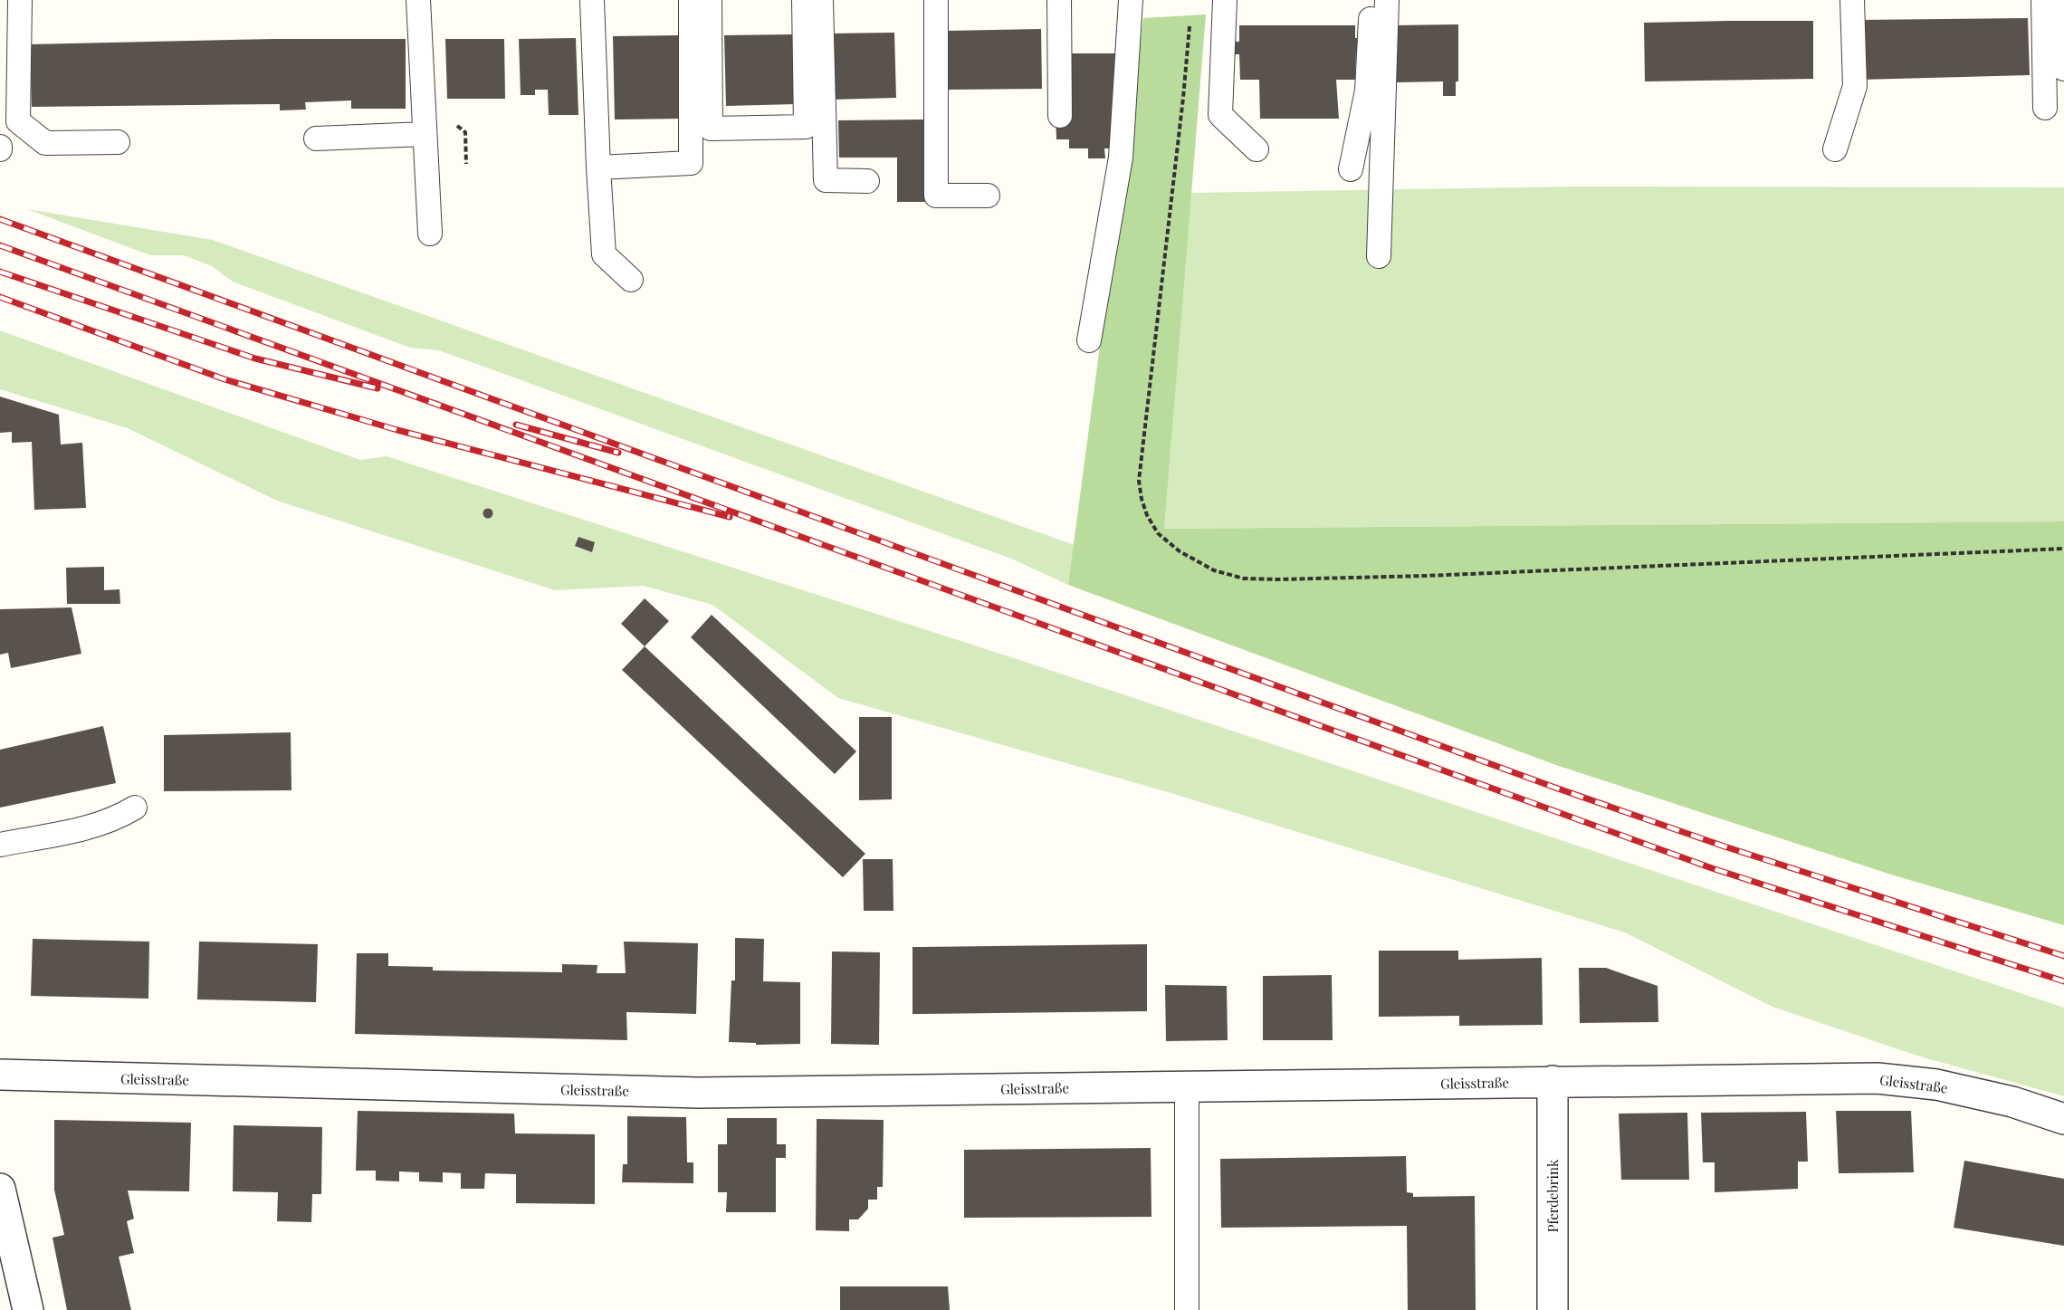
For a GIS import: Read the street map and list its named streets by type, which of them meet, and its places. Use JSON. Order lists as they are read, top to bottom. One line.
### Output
{"streets":{"street":["Gleisstraße","Pferdebrink"]},"crossings":[["Gleisstraße","Pferdebrink"]]}
